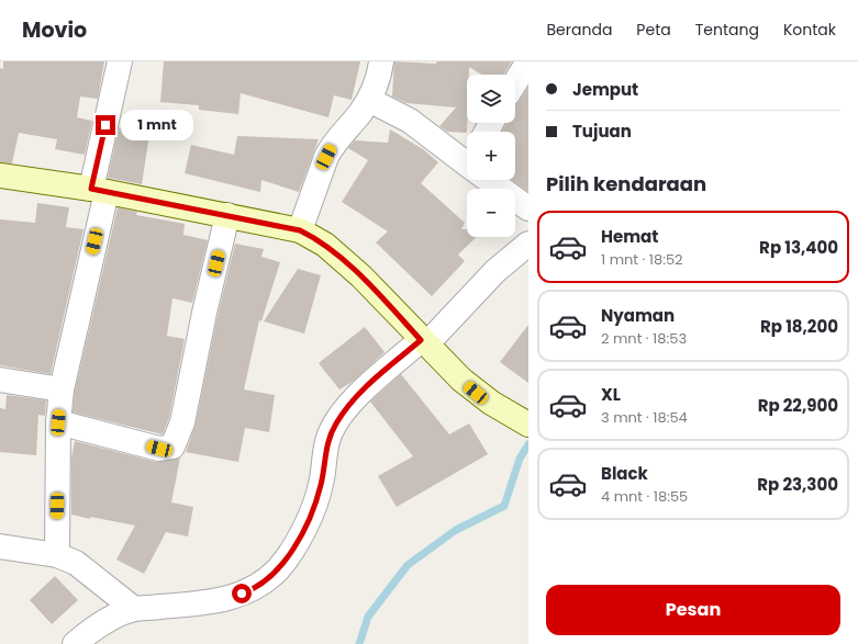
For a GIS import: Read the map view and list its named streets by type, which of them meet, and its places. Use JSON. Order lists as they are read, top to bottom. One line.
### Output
{"page":{"header":"Movio","nav":["Beranda","Peta","Tentang","Kontak"],"banner":["Jemput","Tujuan"],"map_buttons":["+","−"],"bubble":"1 mnt","heading":"Pilih kendaraan","list":[{"name":"Hemat","note":"1 mnt · 18:52","value":"Rp 13,400"},{"name":"Nyaman","note":"2 mnt · 18:53","value":"Rp 18,200"},{"name":"XL","note":"3 mnt · 18:54","value":"Rp 22,900"},{"name":"Black","note":"4 mnt · 18:55","value":"Rp 23,300"}],"buttons":"Pesan"}}
